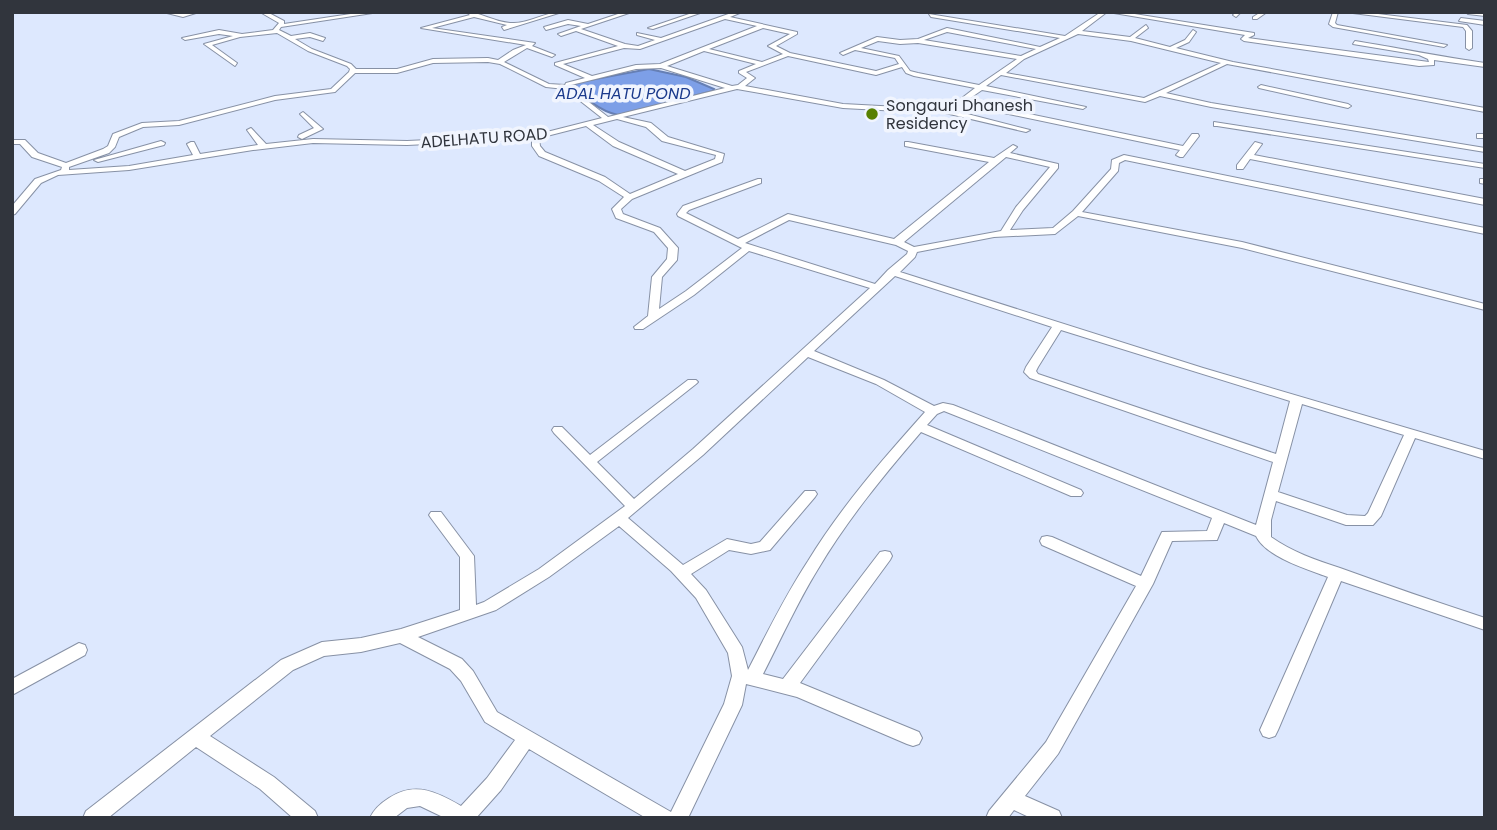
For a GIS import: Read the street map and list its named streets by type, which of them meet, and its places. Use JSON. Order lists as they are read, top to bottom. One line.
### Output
{"streets":{"street":["ADELHATU ROAD"]},"water":["ADAL HATU POND"],"places":["Songauri Dhanesh Residency"]}
